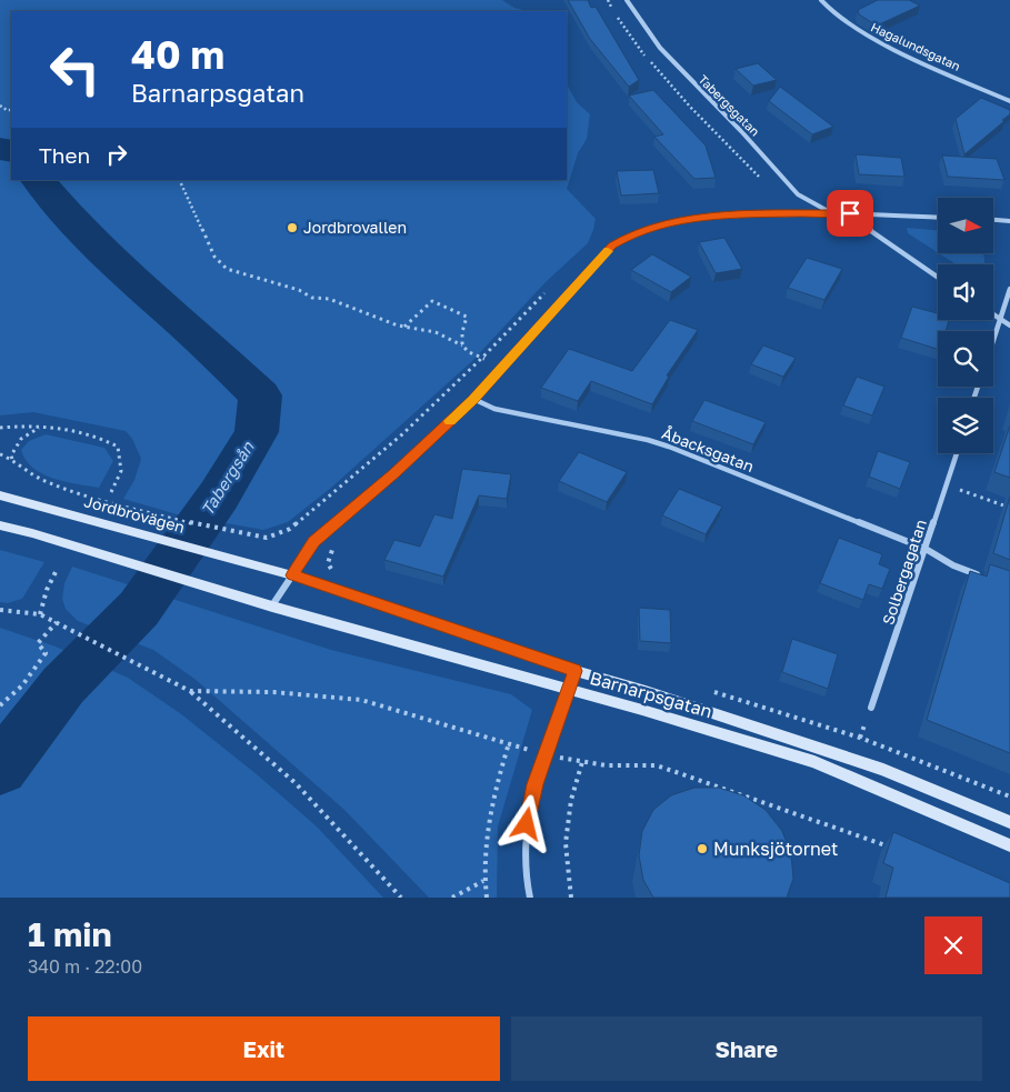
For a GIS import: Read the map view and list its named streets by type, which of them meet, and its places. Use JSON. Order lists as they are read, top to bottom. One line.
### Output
{"streets":{"main road":["Jordbrovägen","Barnarpsgatan"],"street":["Hagalundsgatan","Tabergsgatan","Åbacksgatan","Solbergagatan"]},"crossings":[["Åbacksgatan","Solbergagatan"],["Jordbrovägen","Barnarpsgatan"]],"water":["Tabergsån"],"places":["Jordbrovallen","Munksjötornet"],"north":"right","page":{"turn":["40 m","Barnarpsgatan"],"then":"Then","heading":["1 min","340 m · 22:00"],"buttons":["Exit","Share"]}}
